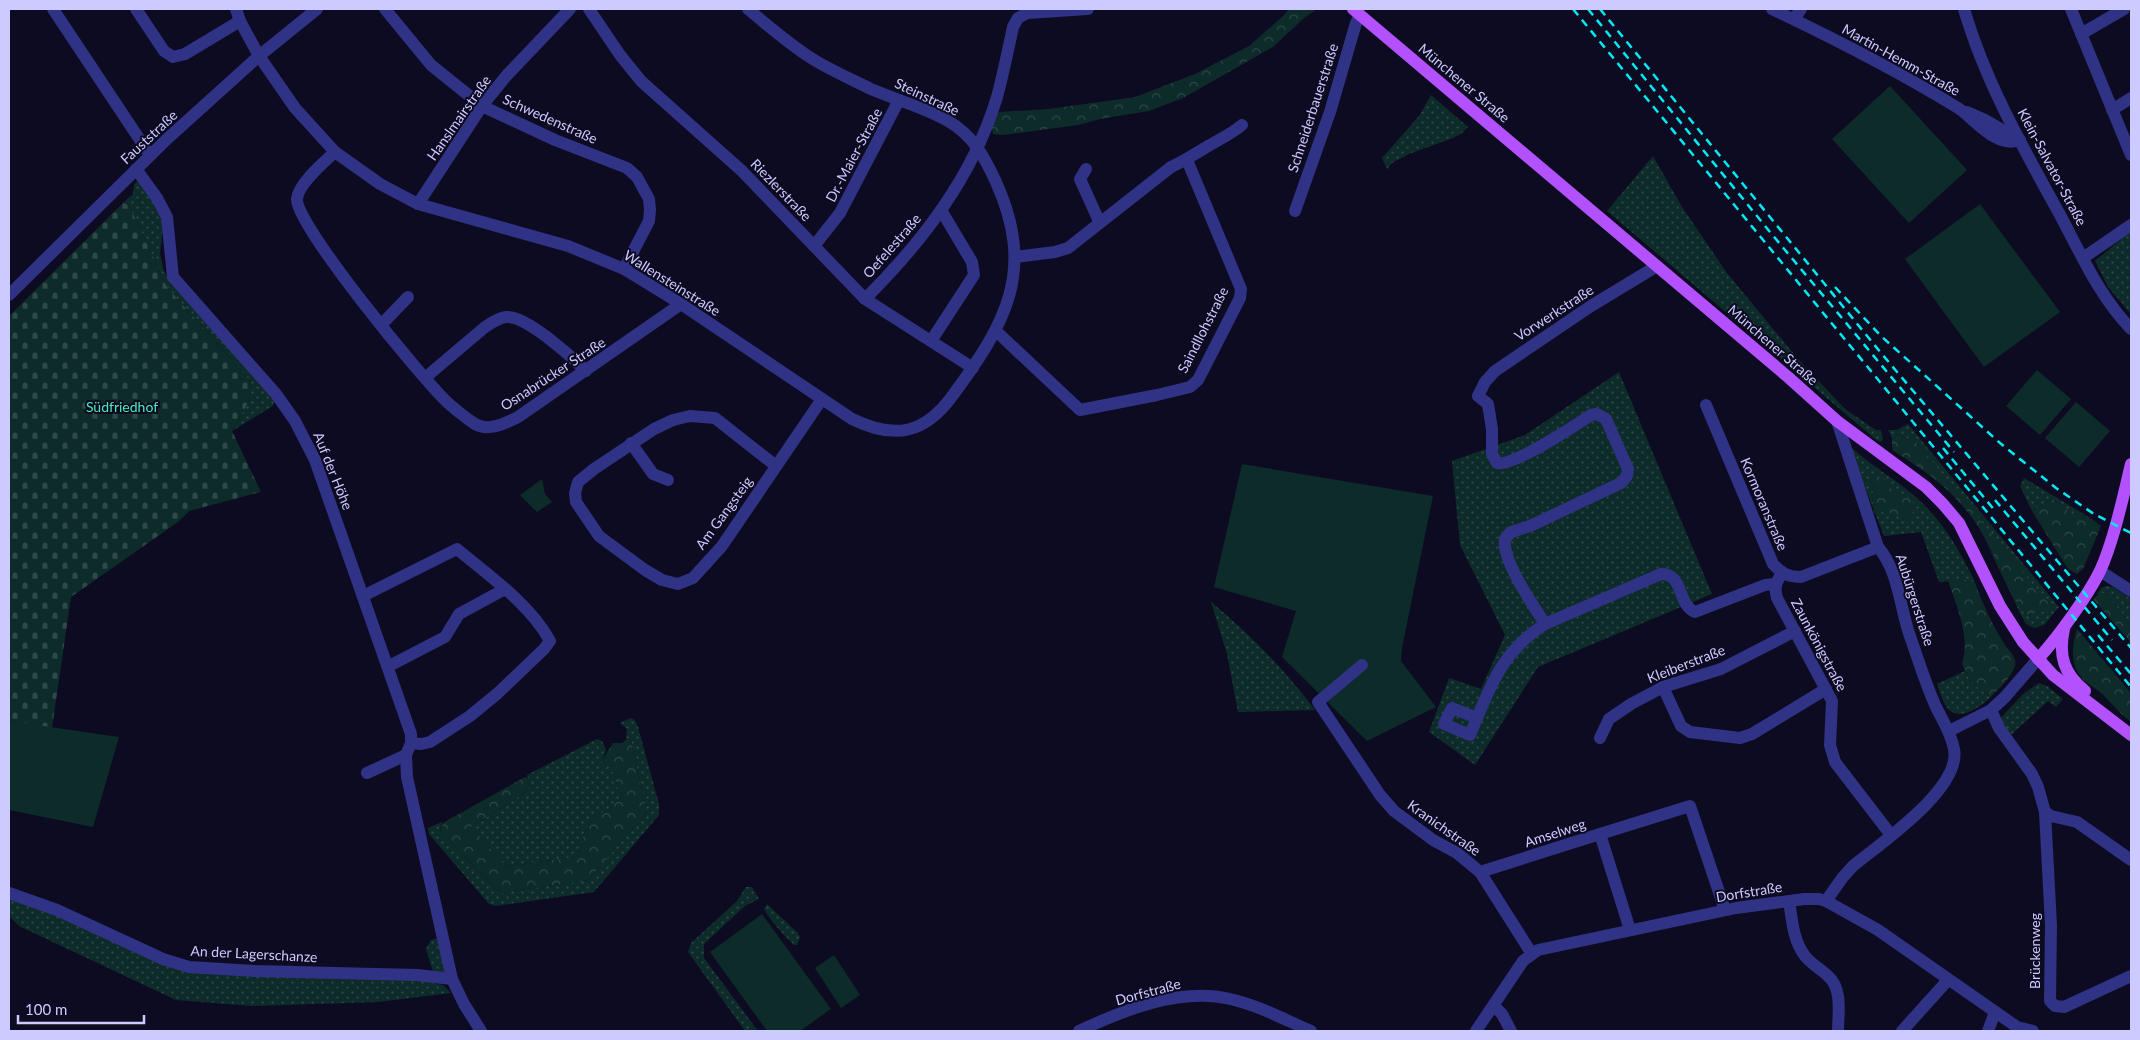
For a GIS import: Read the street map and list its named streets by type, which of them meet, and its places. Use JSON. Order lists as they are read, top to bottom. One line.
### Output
{"streets":{"main road":["Münchener Straße"],"street":["Martin-Hemm-Straße","Steinstraße","Schneiderbauerstraße","Hanslmairstraße","Schwedenstraße","Fauststraße","Dr.-Maier-Straße","Klein-Salvator-Straße","Riezlerstraße","Oefelestraße","Wallensteinstraße","Vorwerkstraße","Saindllohstraße","Osnabrücker Straße","Auf der Höhe","Kormoranstraße","Am Gangsteig","Aubürgerstraße","Zaunkönigstraße","Kleiberstraße","Kranichstraße","Amselweg","Dorfstraße","Brückenweg","An der Lagerschanze"]},"crossings":[["Martin-Hemm-Straße","Klein-Salvator-Straße"],["Münchener Straße","Schneiderbauerstraße"],["Münchener Straße","Vorwerkstraße"],["Münchener Straße","Aubürgerstraße"],["Steinstraße","Dr.-Maier-Straße"],["Steinstraße","Oefelestraße"],["Steinstraße","Wallensteinstraße"],["Steinstraße","Saindllohstraße"],["Hanslmairstraße","Schwedenstraße"],["Hanslmairstraße","Wallensteinstraße"],["Schwedenstraße","Wallensteinstraße"],["Fauststraße","Wallensteinstraße"],["Fauststraße","Auf der Höhe"],["Dr.-Maier-Straße","Riezlerstraße"],["Riezlerstraße","Oefelestraße"],["Riezlerstraße","Wallensteinstraße"],["Wallensteinstraße","Saindllohstraße"],["Wallensteinstraße","Osnabrücker Straße"],["Wallensteinstraße","Am Gangsteig"],["Aubürgerstraße","Zaunkönigstraße"],["Aubürgerstraße","Dorfstraße"],["Zaunkönigstraße","Kleiberstraße"],["Kranichstraße","Amselweg"],["Kranichstraße","Dorfstraße"],["Amselweg","Dorfstraße"]],"parks":["Südfriedhof"],"scale_bar":"100 m"}
